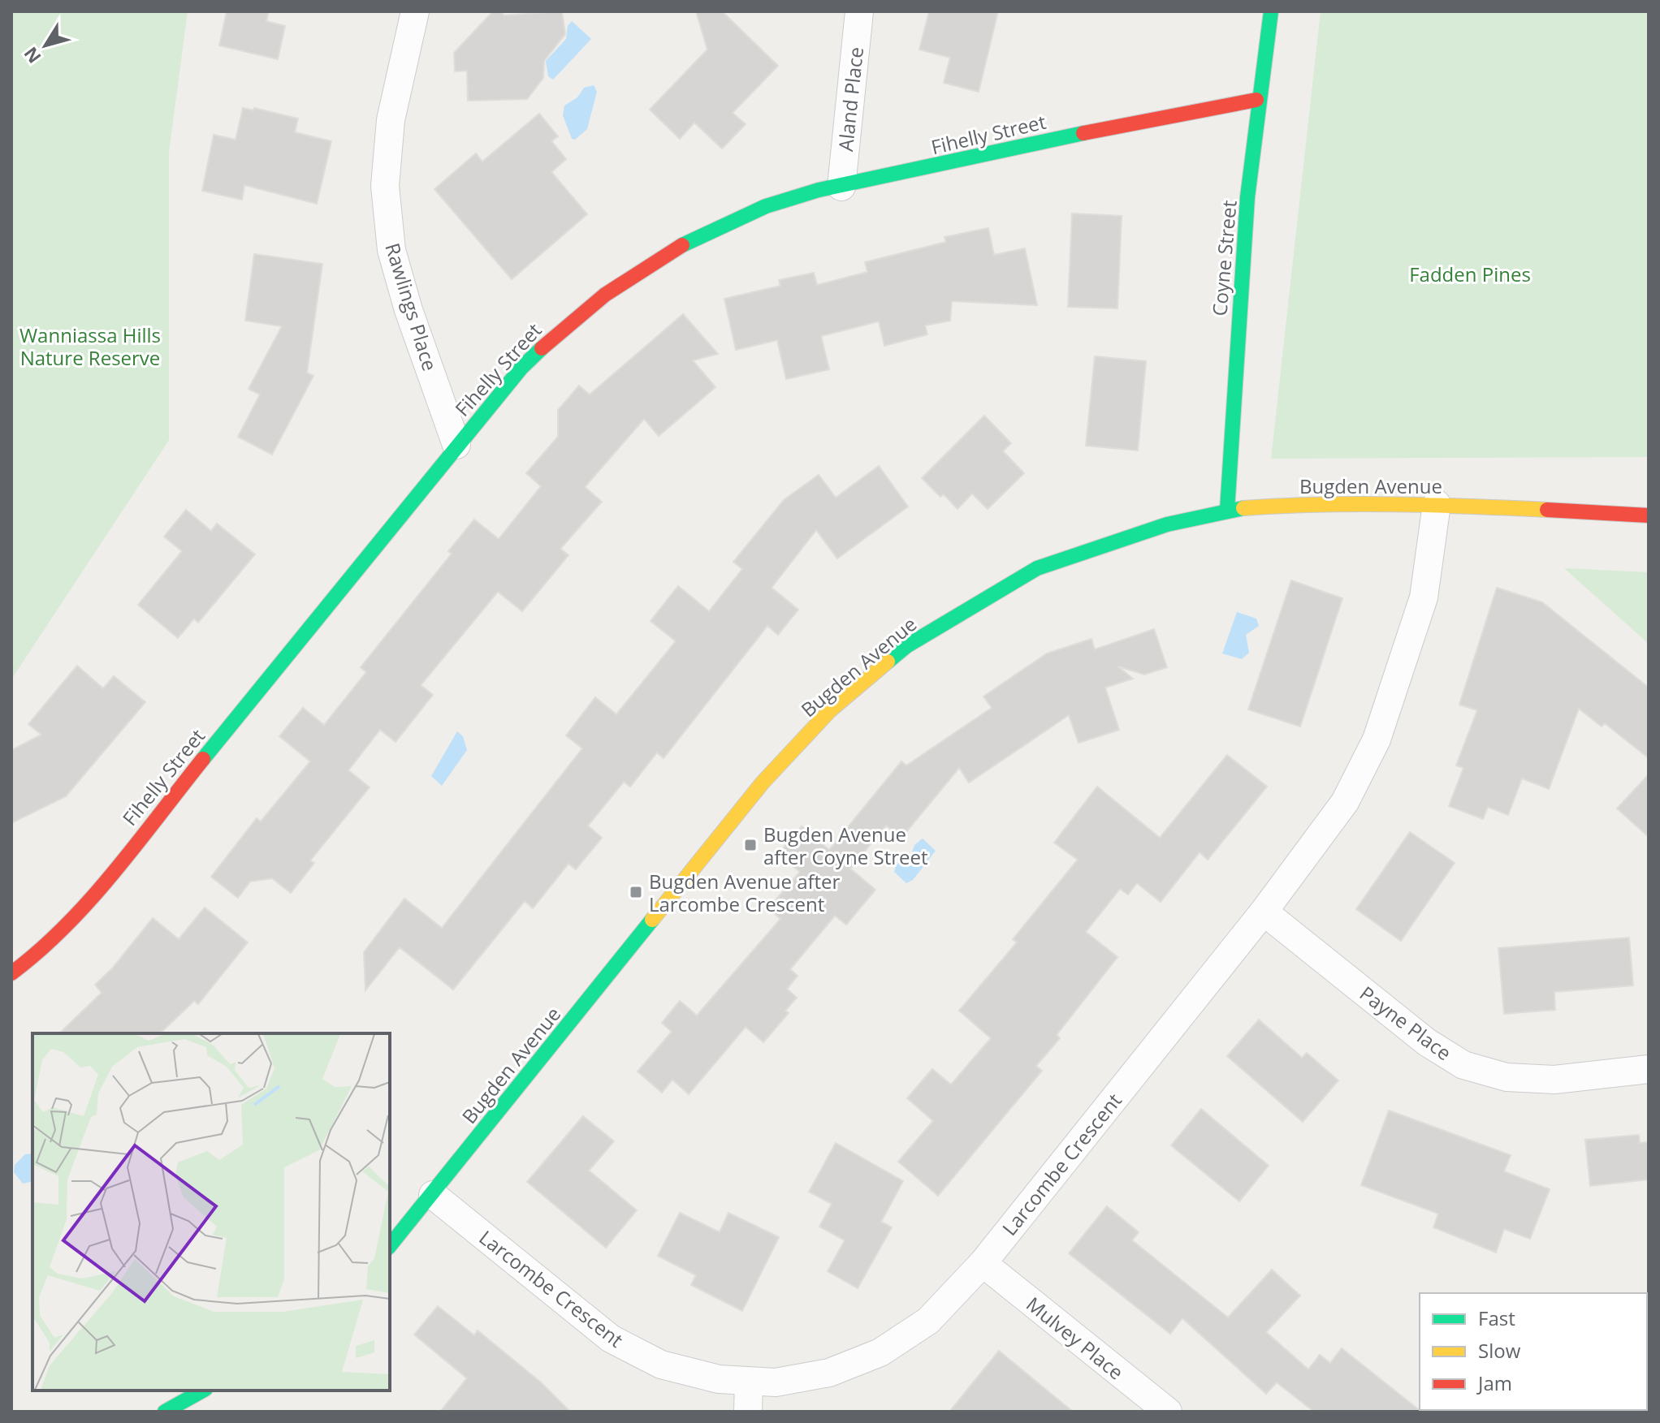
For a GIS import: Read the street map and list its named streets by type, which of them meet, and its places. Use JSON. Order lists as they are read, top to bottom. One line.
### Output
{"streets":{"street":["Aland Place","Fihelly Street","Coyne Street","Rawlings Place","Bugden Avenue","Payne Place","Larcombe Crescent","Mulvey Place"]},"crossings":[["Aland Place","Fihelly Street"],["Fihelly Street","Coyne Street"],["Fihelly Street","Rawlings Place"],["Coyne Street","Bugden Avenue"],["Bugden Avenue","Larcombe Crescent"],["Payne Place","Larcombe Crescent"],["Larcombe Crescent","Mulvey Place"]],"parks":["Fadden Pines","Wanniassa Hills Nature Reserve"],"places":{"transit":["Bugden Avenue after Coyne Street","Bugden Avenue after Larcombe Crescent"]},"legend":["Fast","Slow","Jam"],"north":"bottom left"}
